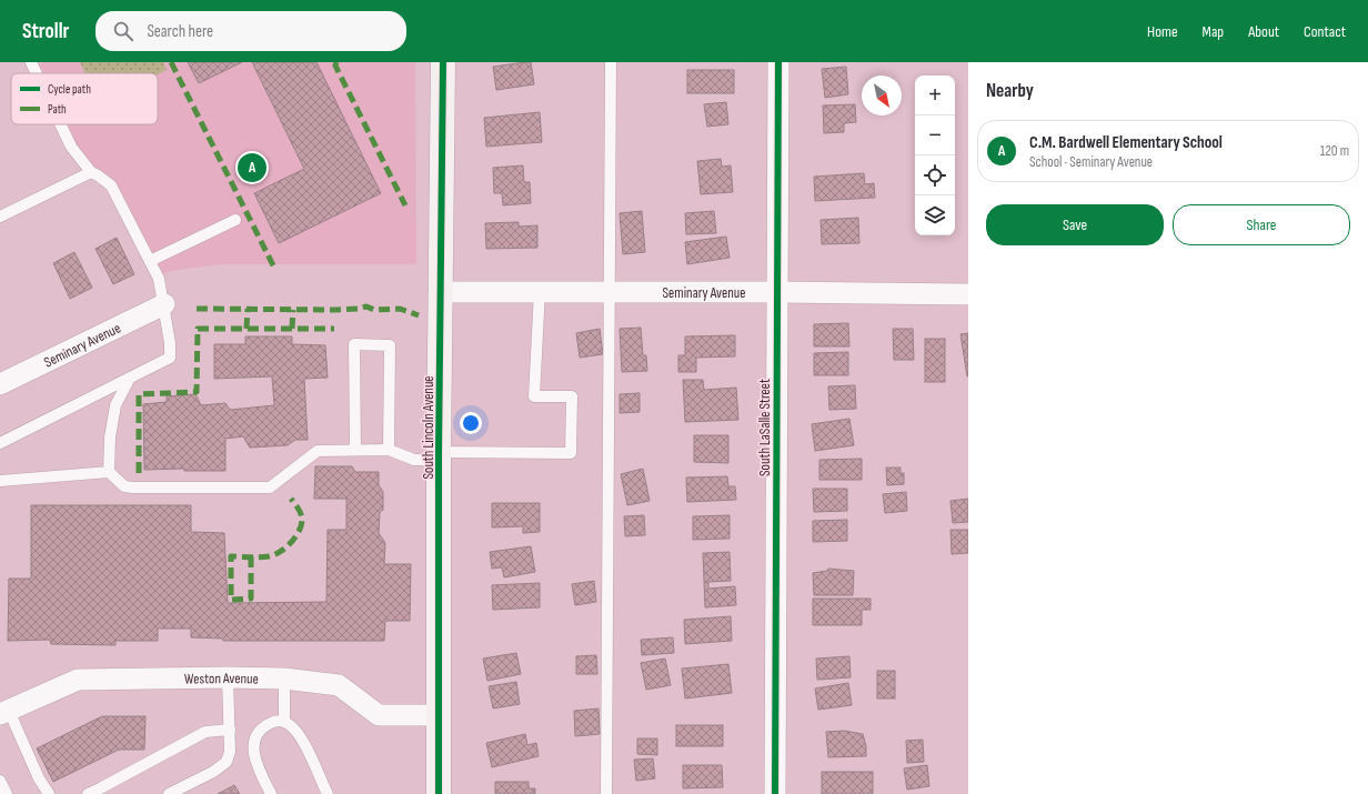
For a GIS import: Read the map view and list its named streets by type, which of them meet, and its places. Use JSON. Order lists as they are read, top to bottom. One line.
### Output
{"streets":{"street":["Seminary Avenue","South Lincoln Avenue","South LaSalle Street","Weston Avenue"]},"crossings":[["Seminary Avenue","South Lincoln Avenue"],["Seminary Avenue","South LaSalle Street"],["South Lincoln Avenue","Weston Avenue"]],"legend":["Cycle path","Path"],"north":"bottom right","page":{"header":"Strollr","search":"Search here","nav":["Home","Map","About","Contact"],"heading":"Nearby","map_buttons":["+","−"],"list":[{"mark":"A","name":"C.M. Bardwell Elementary School","note":"School · Seminary Avenue","value":"120 m"}],"pins":"A","buttons":["Save","Share"]}}
